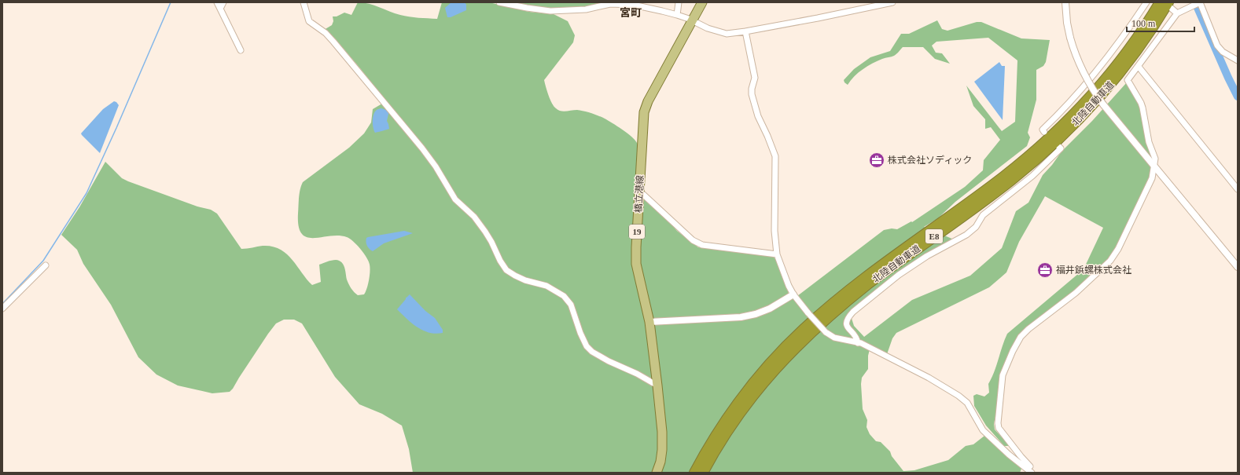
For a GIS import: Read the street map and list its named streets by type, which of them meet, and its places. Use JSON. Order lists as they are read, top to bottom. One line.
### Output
{"streets":{"highway":["北陸自動車道","E8"],"main road":["橋立港線","19"]},"districts":["宮町"],"places":{"office":["株式会社ソディック","福井鋲螺株式会社"]},"scale_bar":"100 m"}
